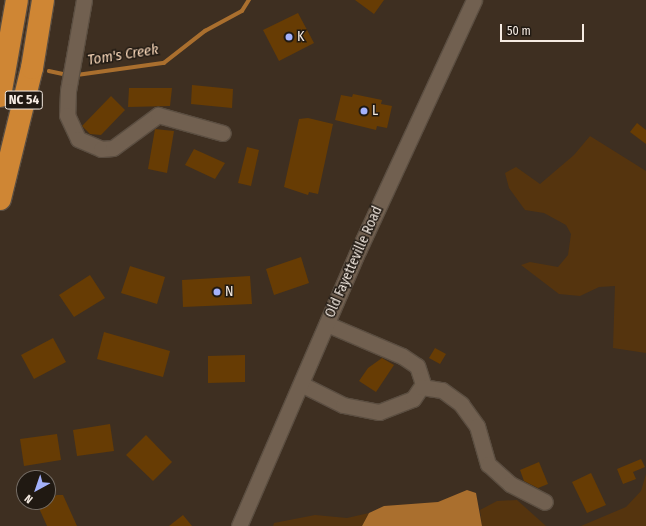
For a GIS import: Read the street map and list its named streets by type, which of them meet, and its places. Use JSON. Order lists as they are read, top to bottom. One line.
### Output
{"streets":{"highway":["NC 54"],"street":["Old Fayetteville Road"]},"water":["Tom's Creek"],"places":["K","L","N"],"scale_bar":"50 m","north":"bottom left"}
